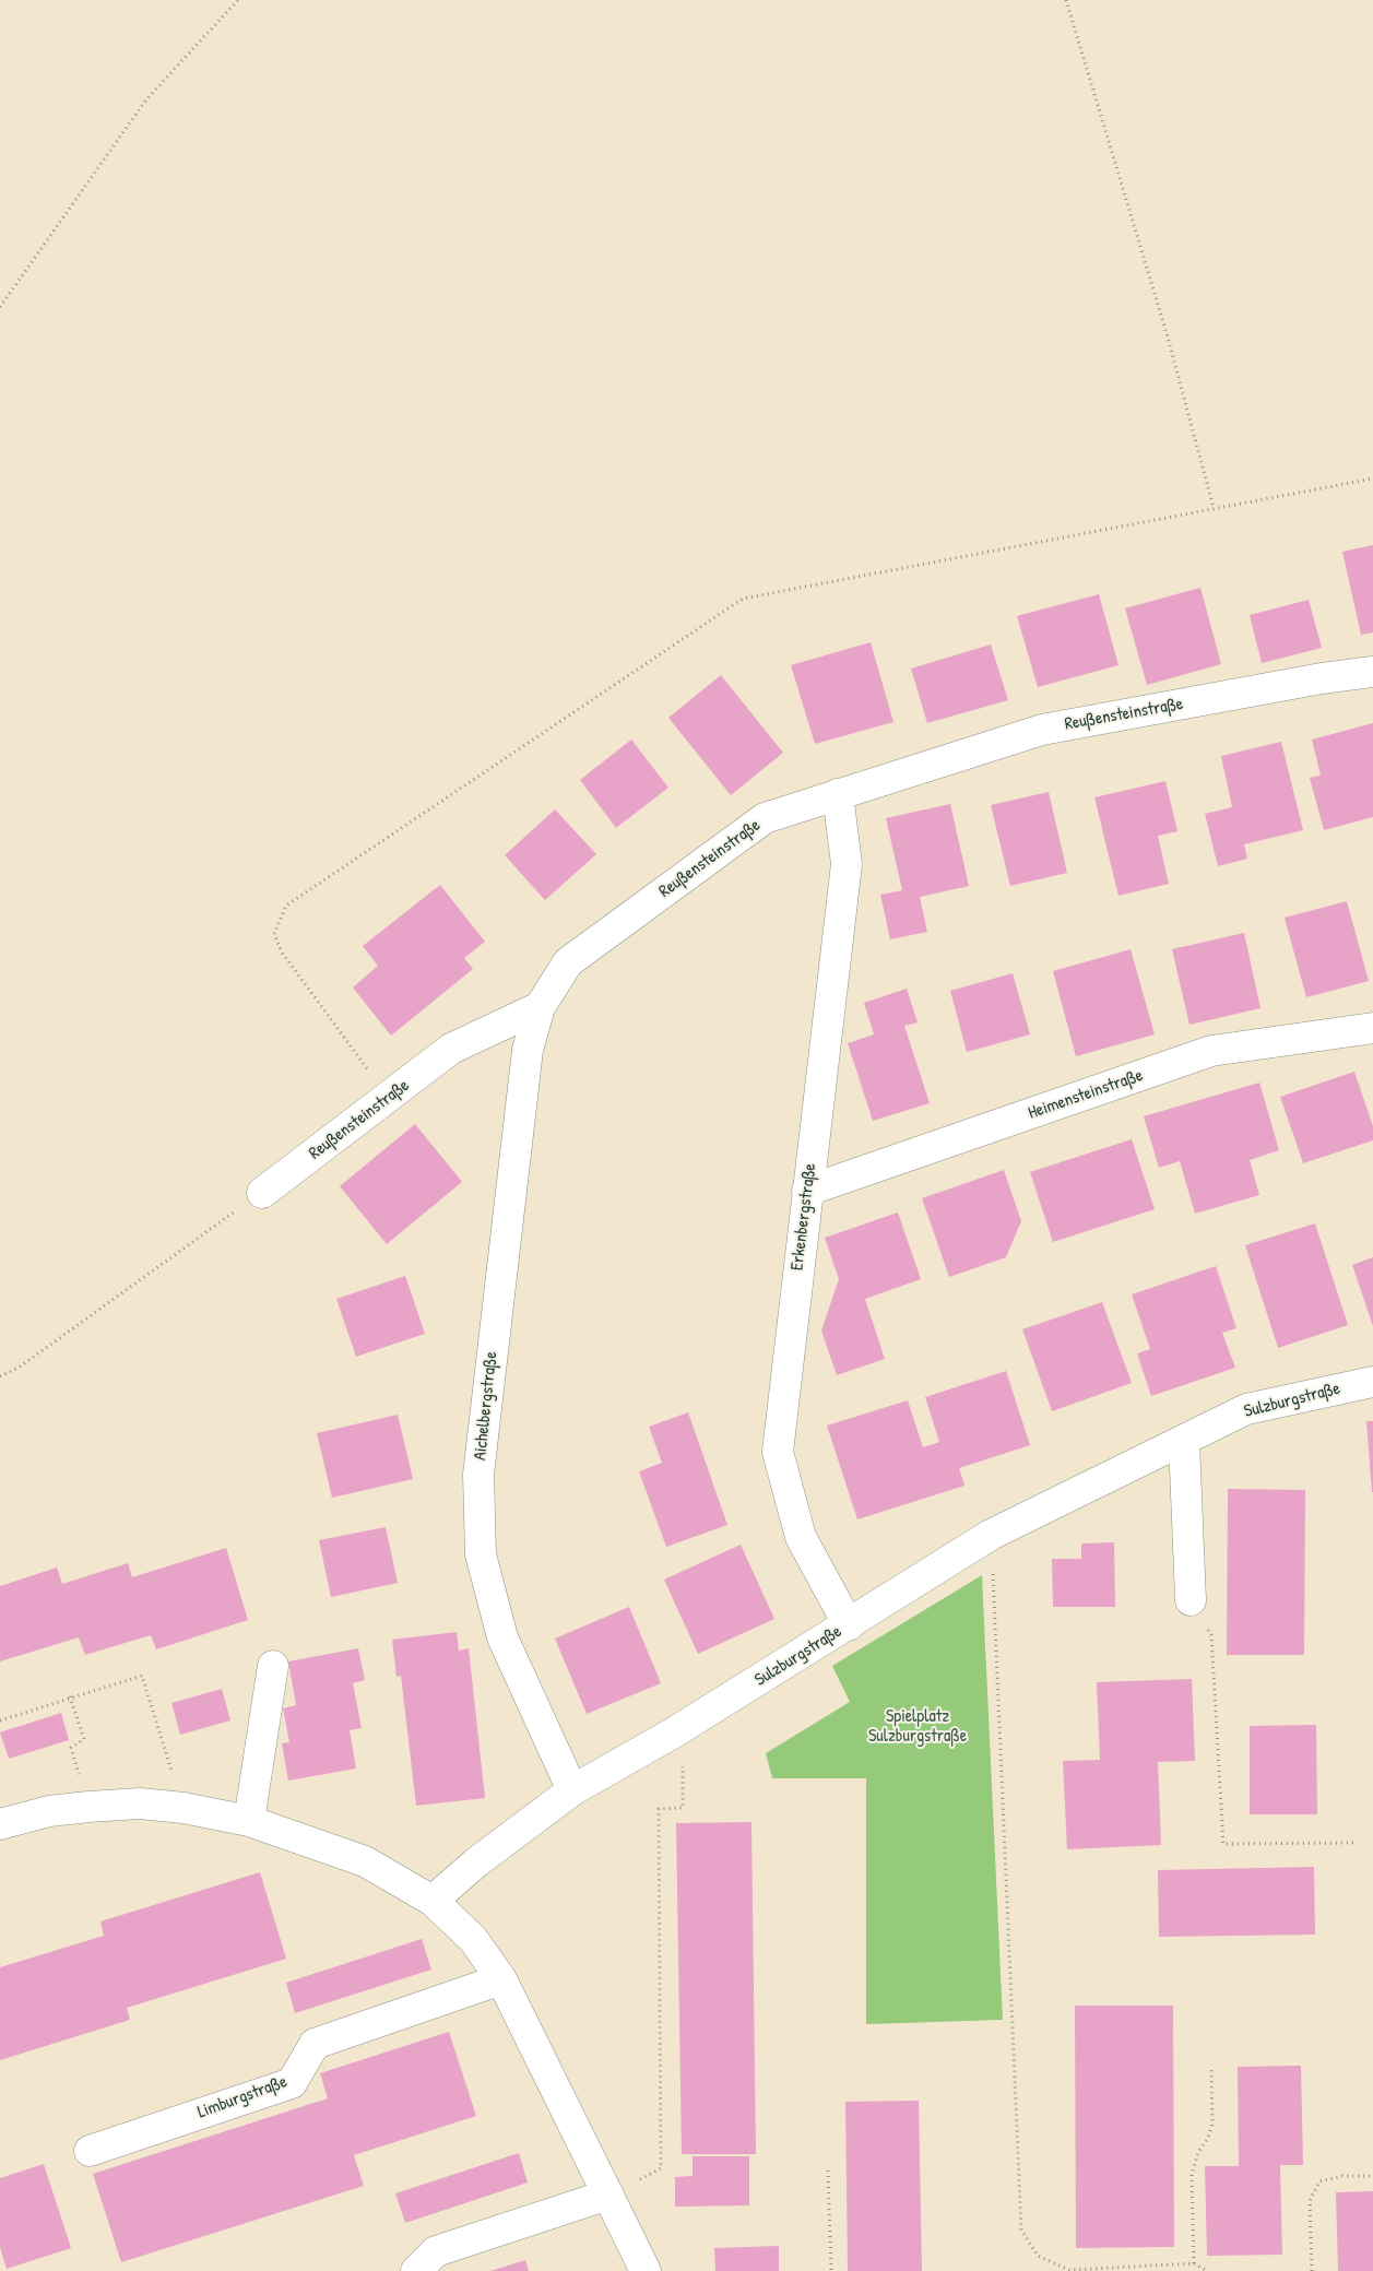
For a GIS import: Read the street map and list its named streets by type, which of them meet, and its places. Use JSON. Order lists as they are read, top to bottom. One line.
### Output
{"streets":{"street":["Reußensteinstraße","Heimensteinstraße","Erkenbergstraße","Sulzburgstraße","Aichelbergstraße","Limburgstraße"]},"crossings":[["Reußensteinstraße","Erkenbergstraße"],["Reußensteinstraße","Aichelbergstraße"],["Heimensteinstraße","Erkenbergstraße"],["Erkenbergstraße","Sulzburgstraße"],["Sulzburgstraße","Aichelbergstraße"]],"parks":["Spielplatz Sulzburgstraße"]}
